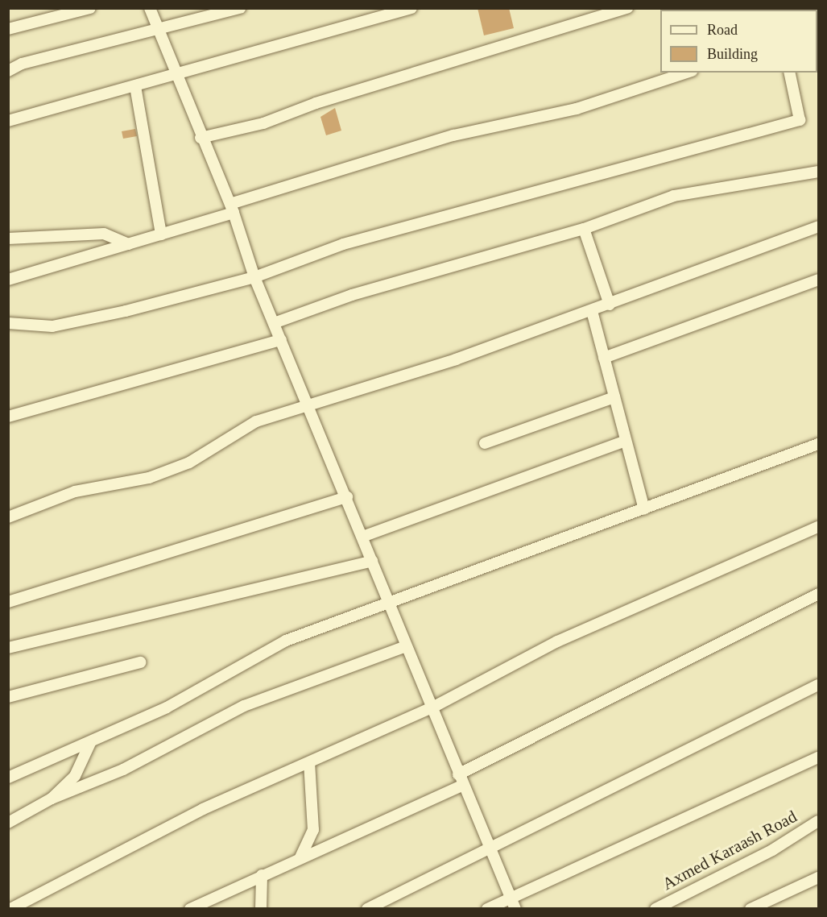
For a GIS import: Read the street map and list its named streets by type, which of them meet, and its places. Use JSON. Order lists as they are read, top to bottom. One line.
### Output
{"streets":{"street":["Axmed Karaash Road"]},"legend":["Road","Building"]}
